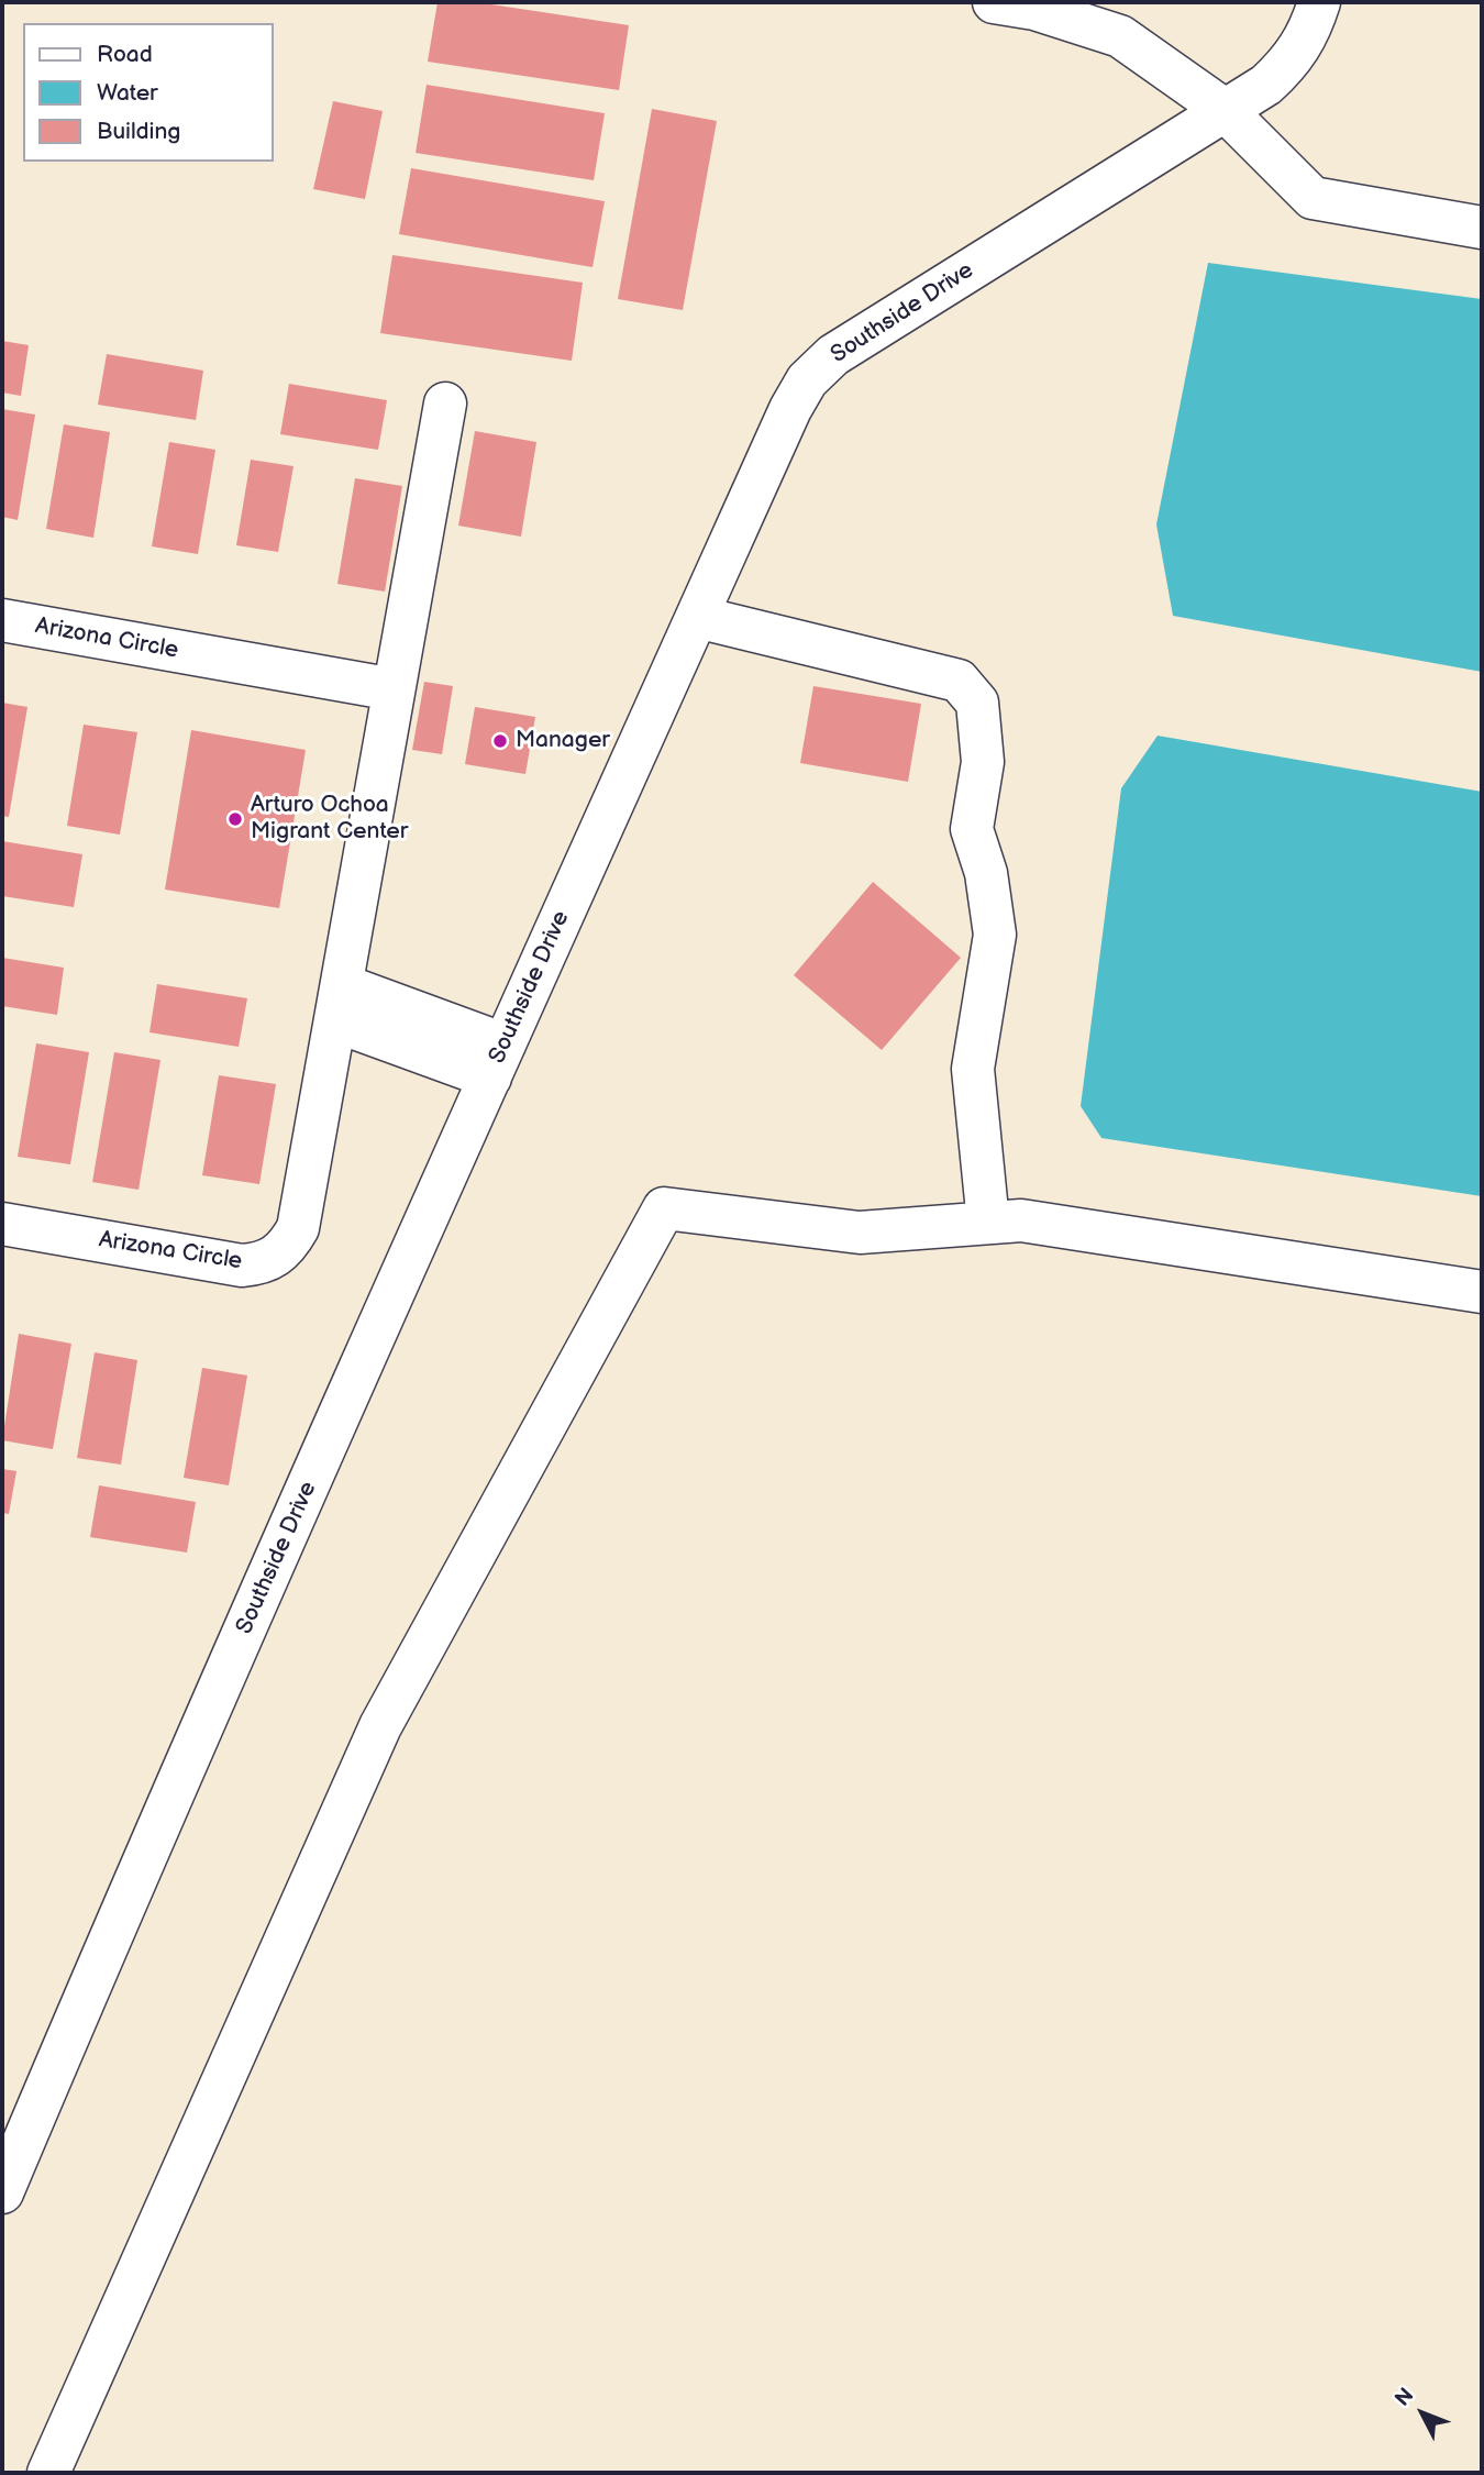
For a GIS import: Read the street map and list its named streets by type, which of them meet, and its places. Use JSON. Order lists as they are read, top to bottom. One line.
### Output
{"streets":{"street":["Southside Drive","Arizona Circle"]},"places":["Manager","Arturo Ochoa Migrant Center"],"legend":["Road","Water","Building"],"north":"top left"}
